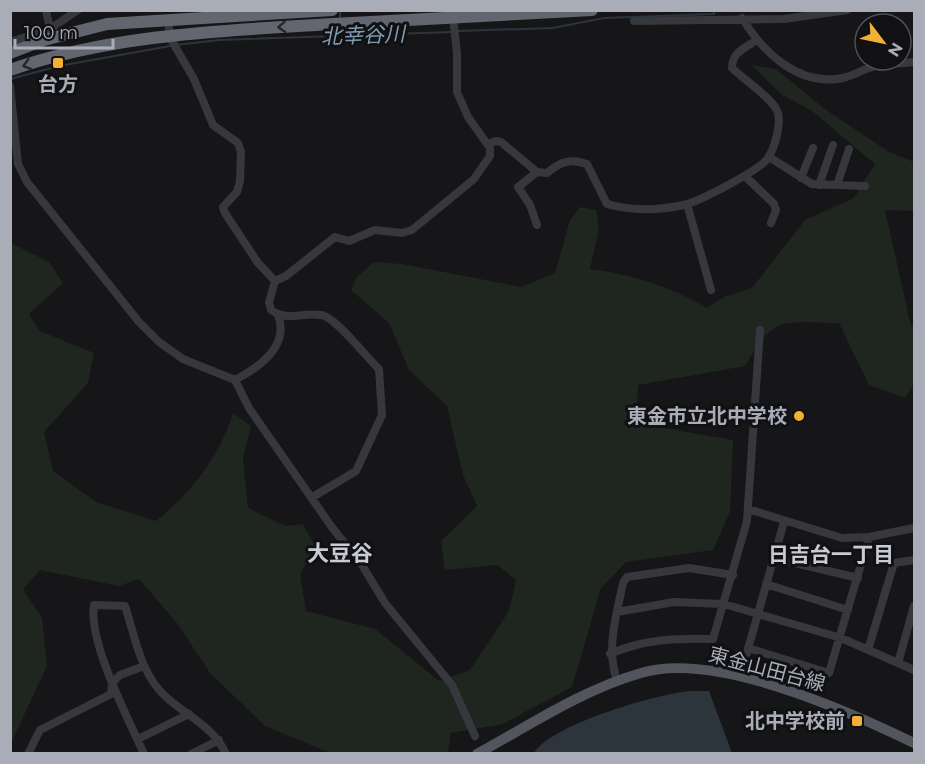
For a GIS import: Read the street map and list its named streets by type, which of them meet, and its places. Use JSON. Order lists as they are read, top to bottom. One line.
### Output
{"streets":{"main road":["東金山田台線"]},"districts":["大豆谷","日吉台一丁目"],"water":["北幸谷川"],"places":{"transit":["台方","北中学校前"],"other":["東金市立北中学校"]},"scale_bar":"100 m","north":"bottom right"}
